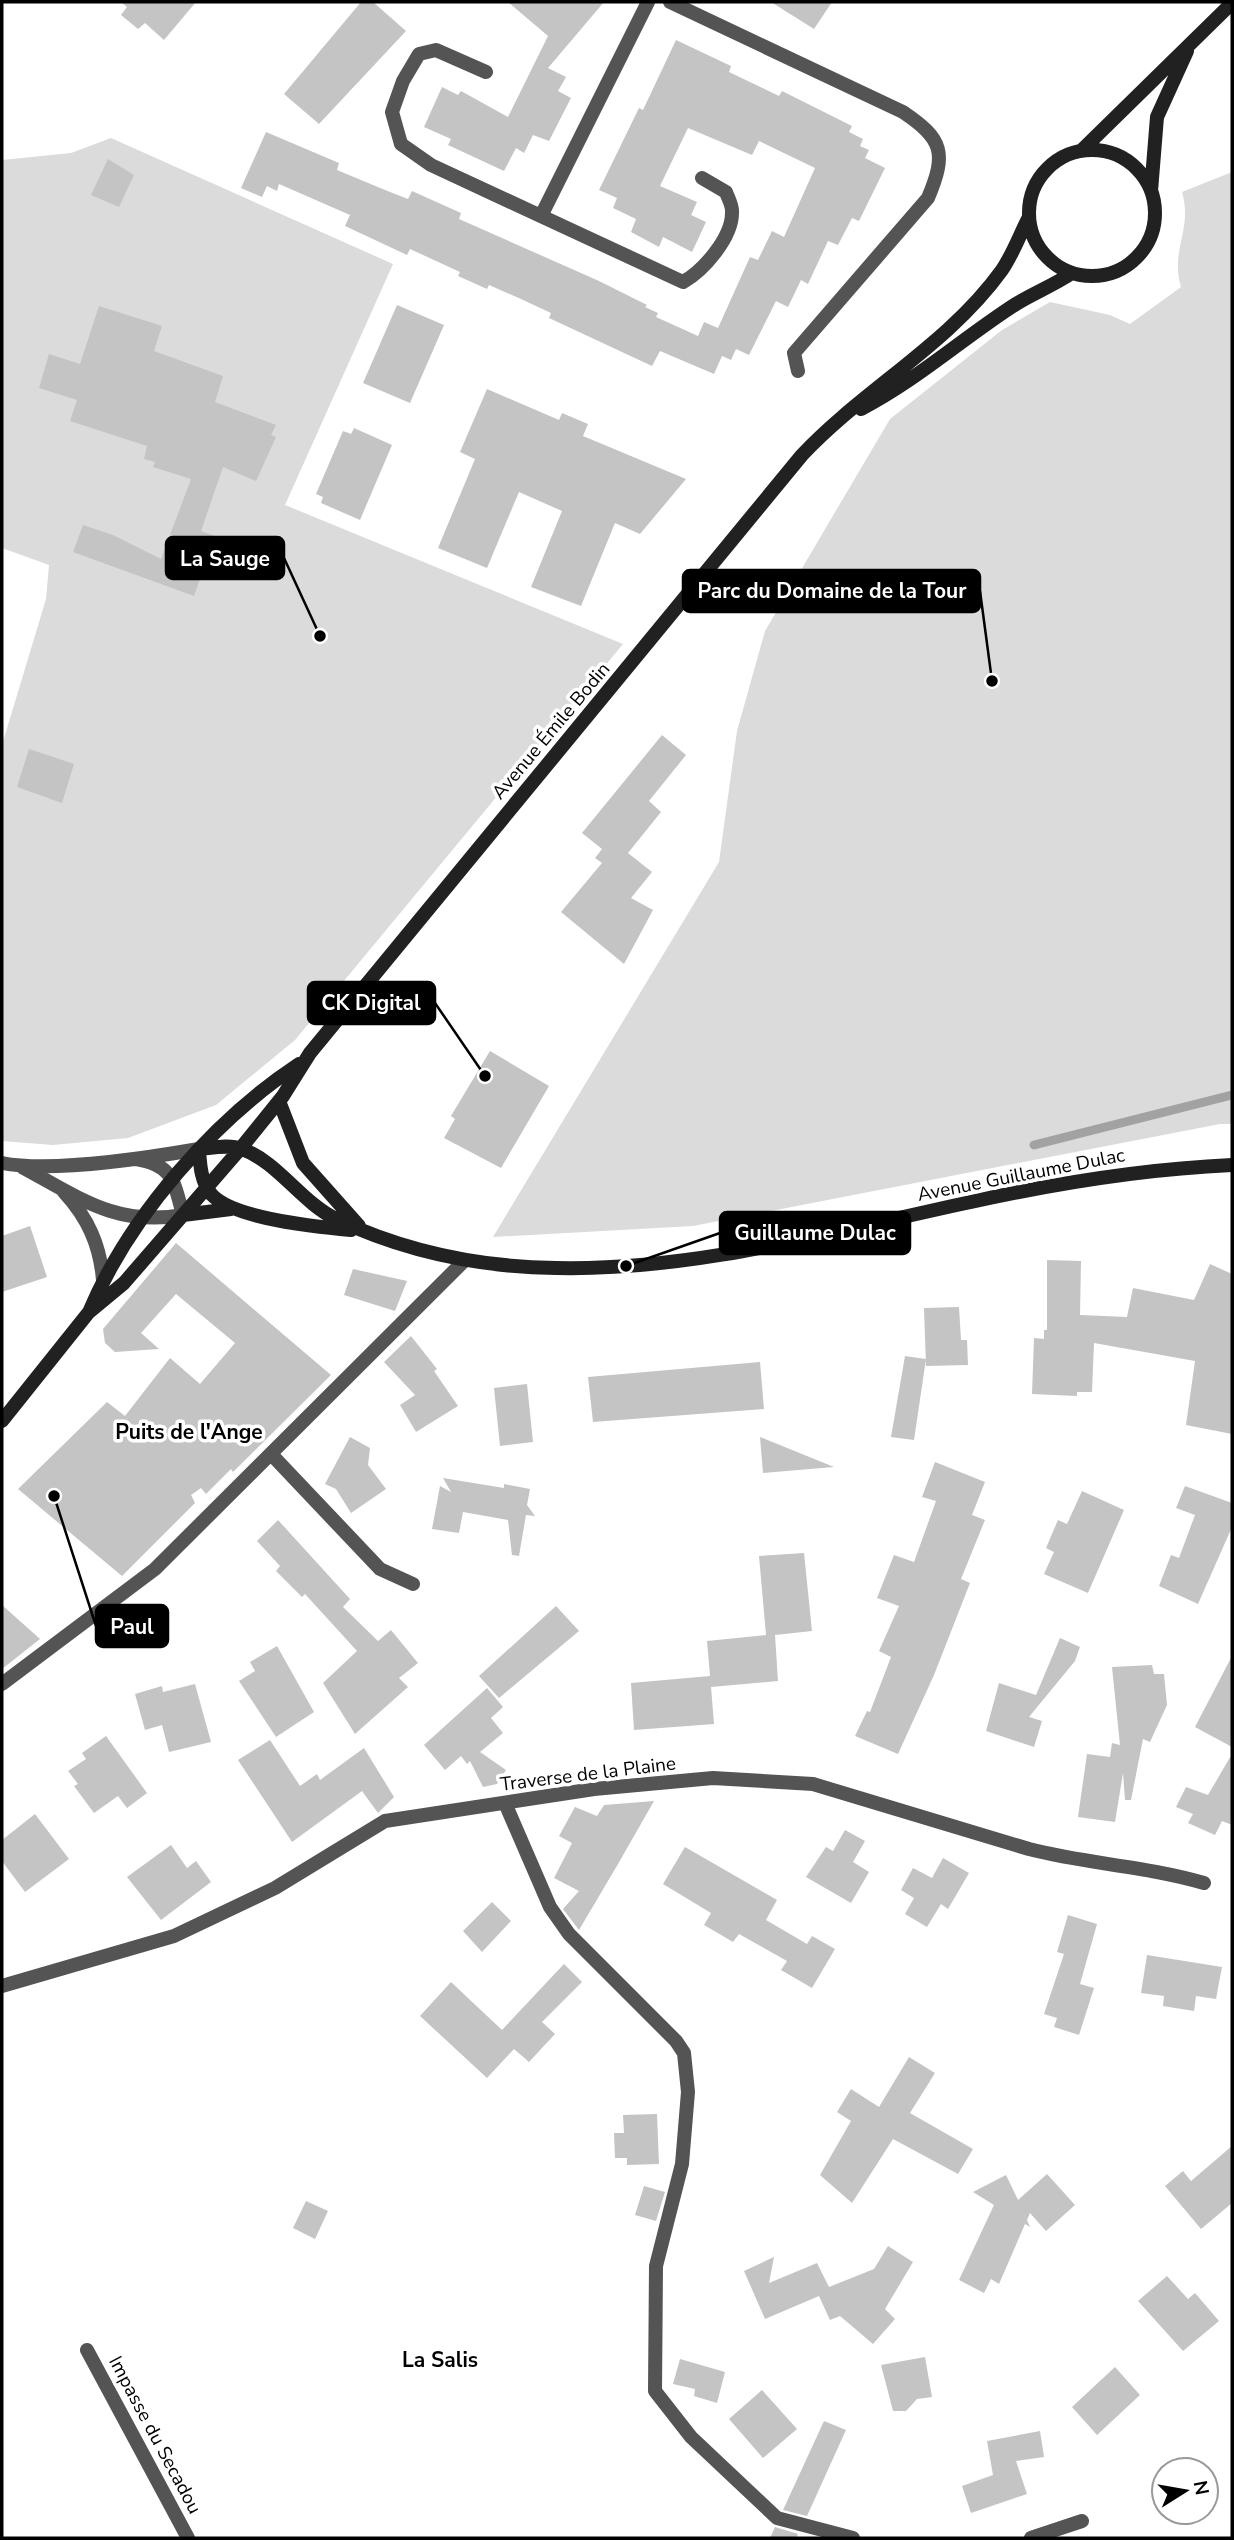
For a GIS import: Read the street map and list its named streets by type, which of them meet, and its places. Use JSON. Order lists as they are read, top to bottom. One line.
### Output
{"streets":{"main road":["Avenue Émile Bodin","Avenue Guillaume Dulac"],"street":["Traverse de la Plaine","Impasse du Secadou"]},"crossings":[["Avenue Émile Bodin","Avenue Guillaume Dulac"]],"districts":["Puits de l'Ange","La Salis"],"places":["La Sauge","Parc du Domaine de la Tour","CK Digital","Guillaume Dulac","Paul"],"north":"right"}
